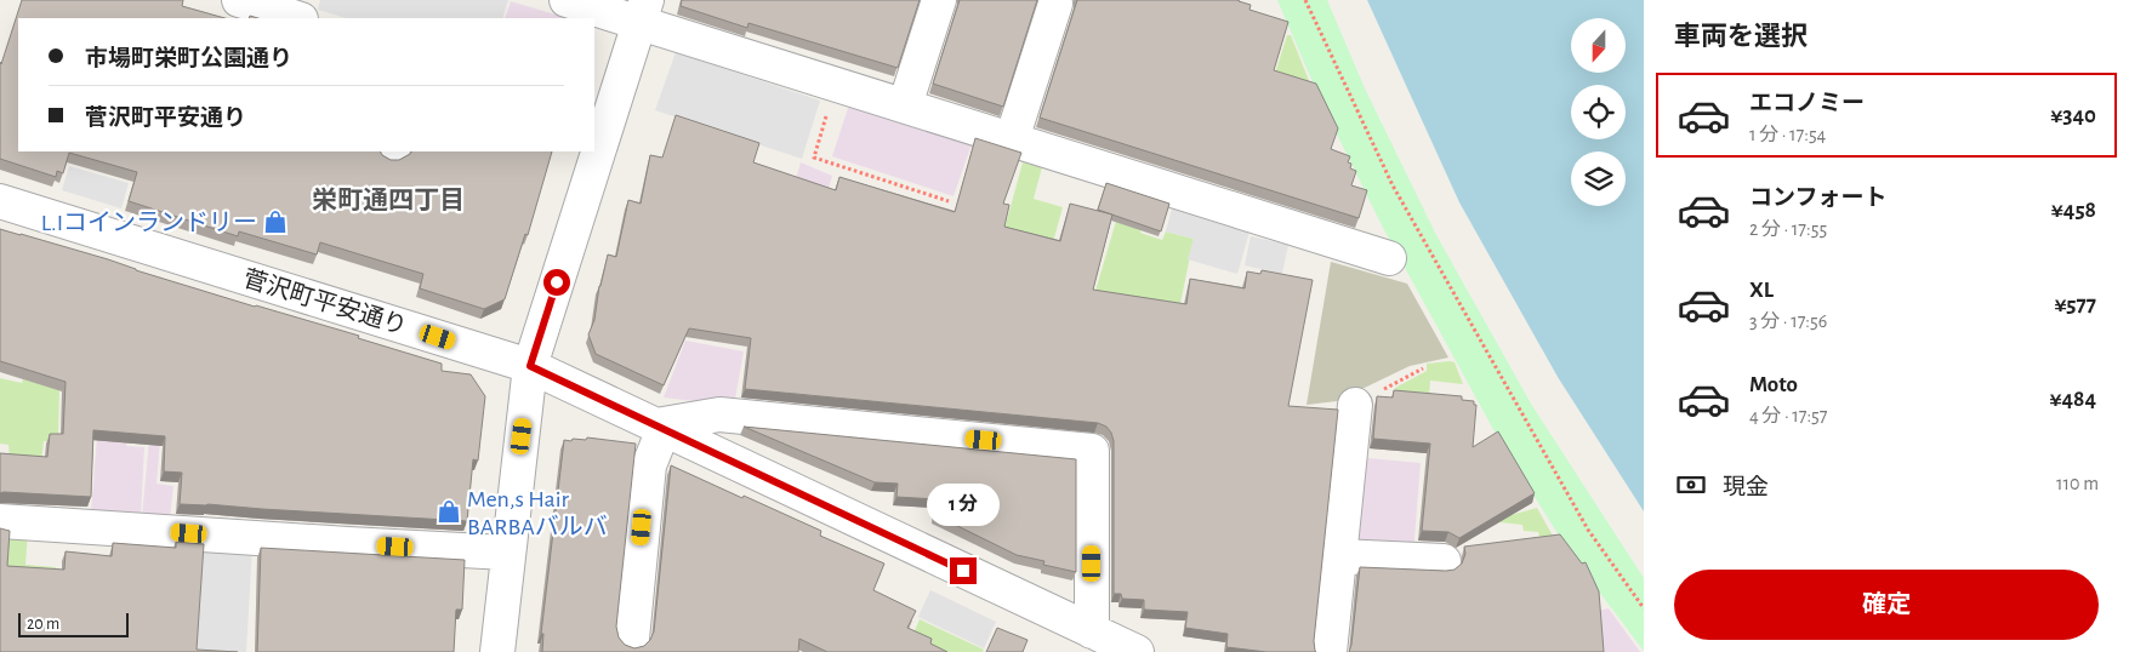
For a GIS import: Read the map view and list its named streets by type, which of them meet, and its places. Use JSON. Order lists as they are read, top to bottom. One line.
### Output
{"streets":{"street":["菅沢町平安通り"]},"districts":["栄町通四丁目"],"places":{"shop":["L.Iコインランドリー","Men,s Hair BARBAバルバ"]},"scale_bar":"20 m","north":"bottom","page":{"heading":"車両を選択","banner":["市場町栄町公園通り","菅沢町平安通り"],"list":[{"name":"エコノミー","note":"1 分 · 17:54","value":"¥340"},{"name":"コンフォート","note":"2 分 · 17:55","value":"¥458"},{"name":"XL","note":"3 分 · 17:56","value":"¥577"},{"name":"Moto","note":"4 分 · 17:57","value":"¥484"}],"pay":["現金","110 m"],"bubble":"1 分","buttons":"確定","scale":"20 m"}}
